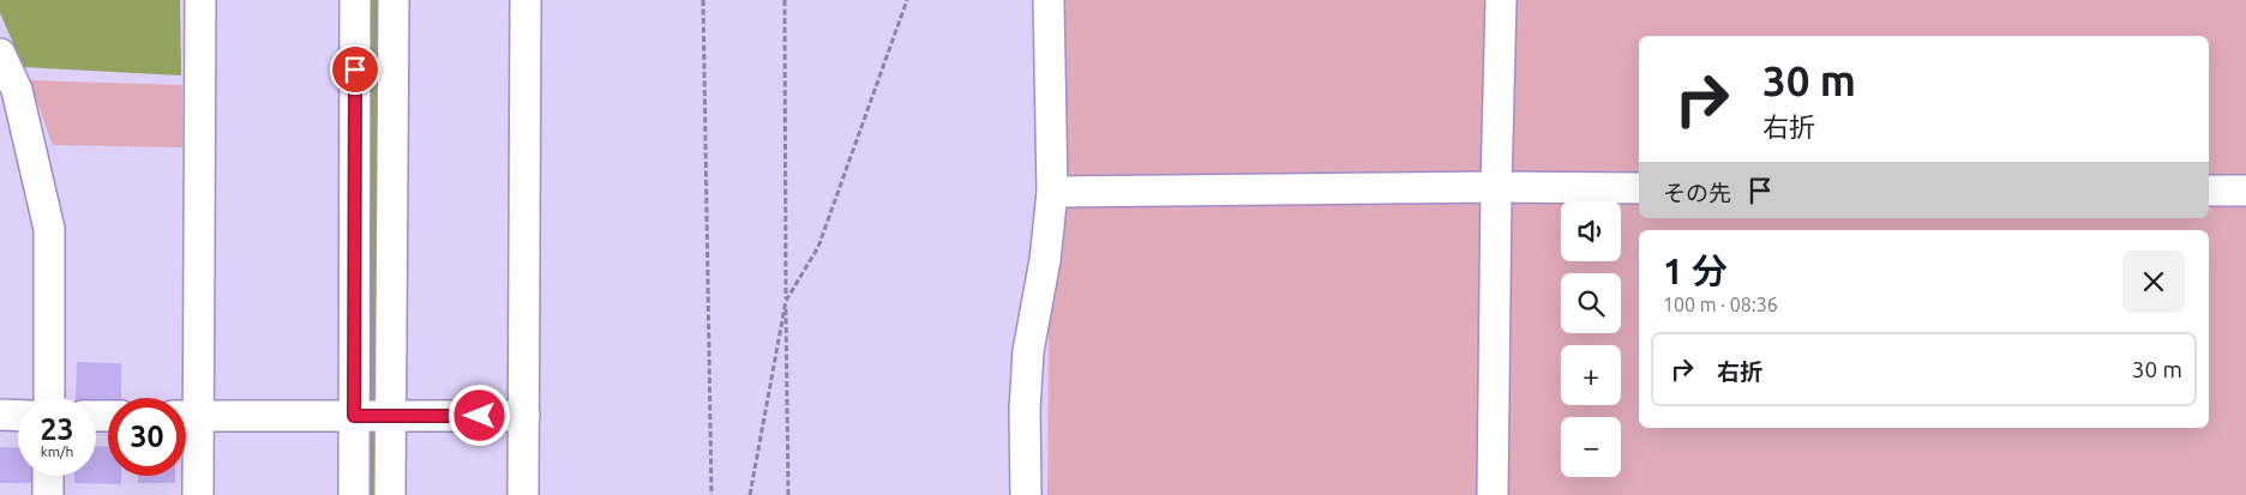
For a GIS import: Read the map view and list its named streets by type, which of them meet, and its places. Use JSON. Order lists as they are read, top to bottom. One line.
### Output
{"page":{"turn":["30 m","右折"],"then":"その先","map_buttons":["+","−"],"heading":["1 分","100 m · 08:36"],"list":[{"name":"右折","value":"30 m"}],"speed":"23 km/h","limit":"30"}}
